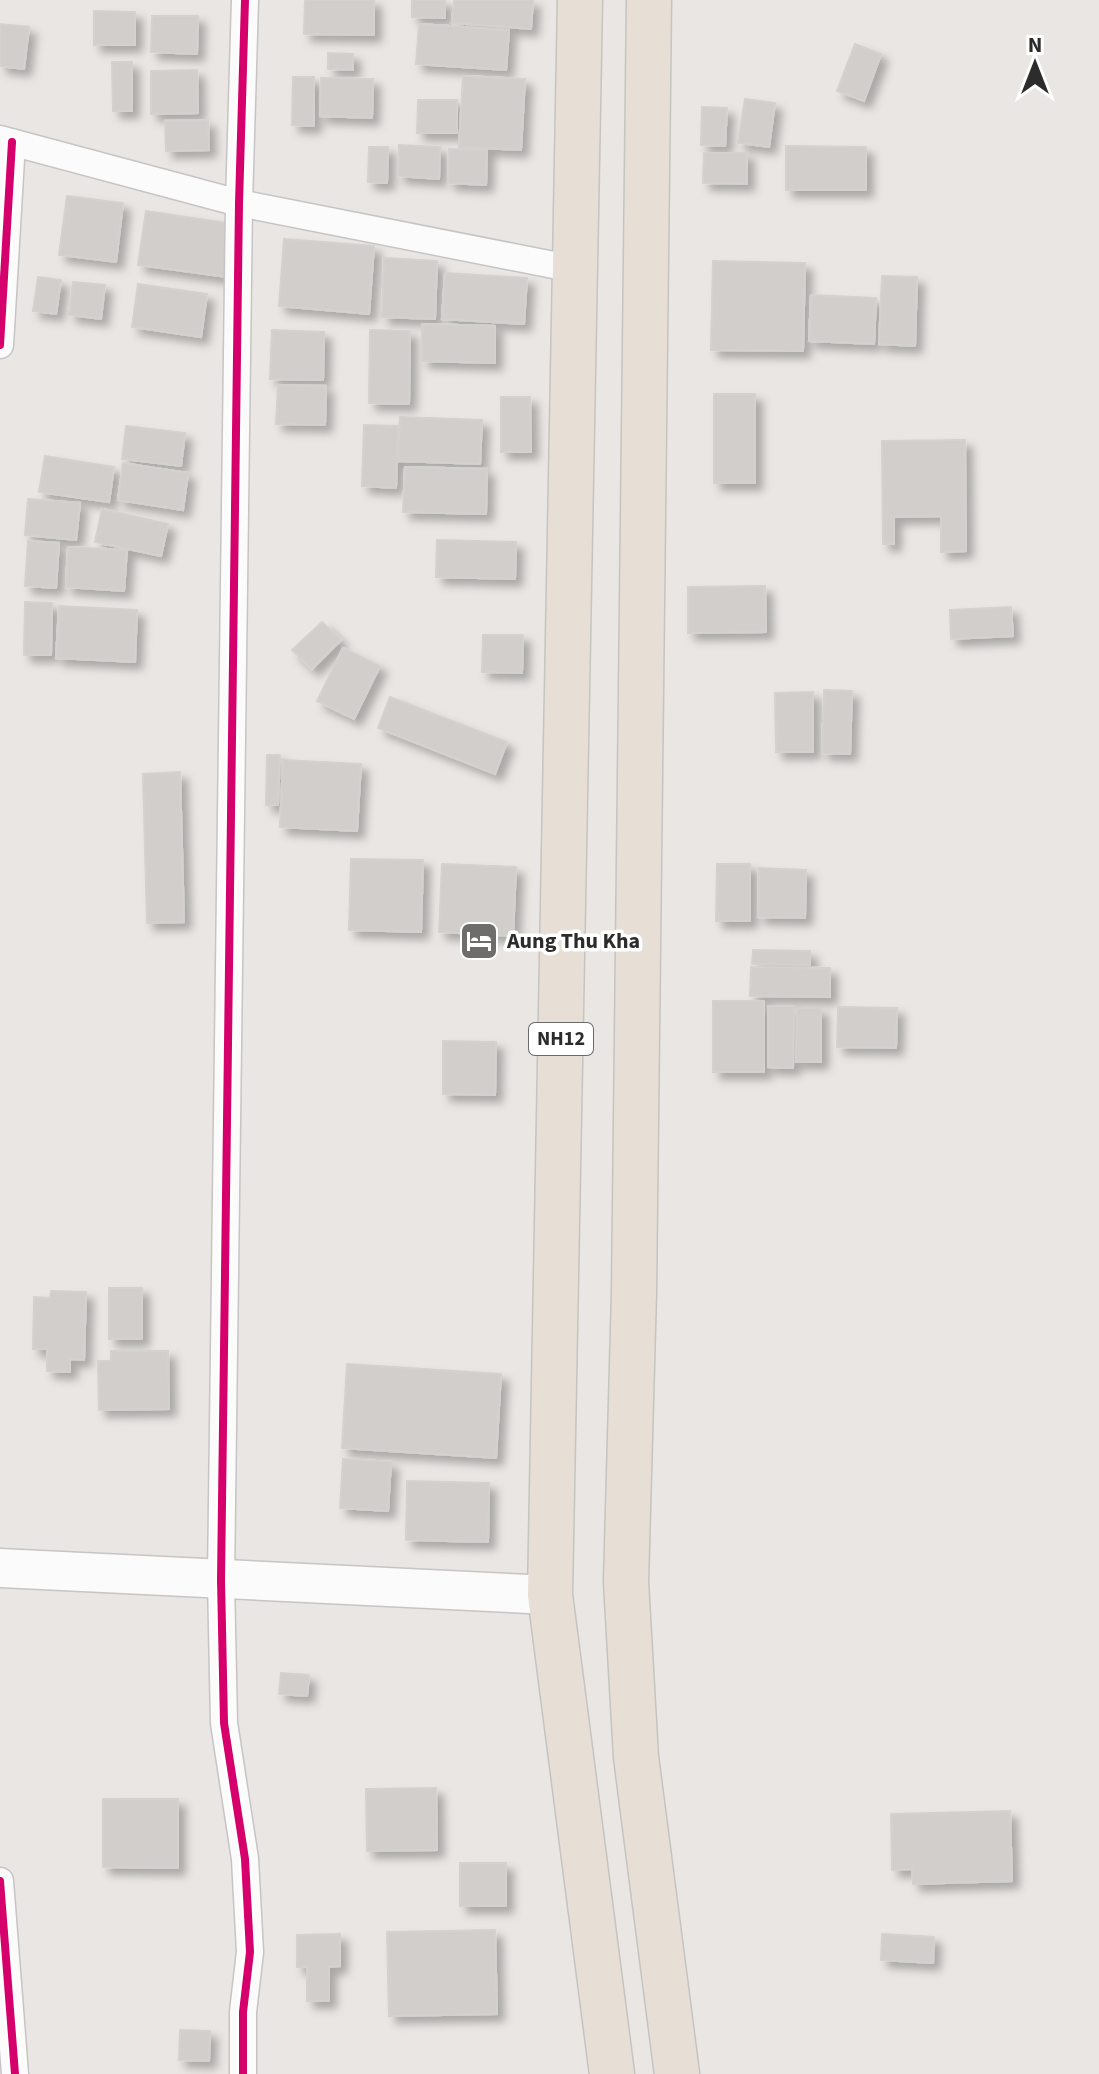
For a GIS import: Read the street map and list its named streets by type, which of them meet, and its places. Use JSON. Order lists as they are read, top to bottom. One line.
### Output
{"streets":{"highway":["NH12"]},"places":{"hotel":["Aung Thu Kha"]},"north":"top"}
